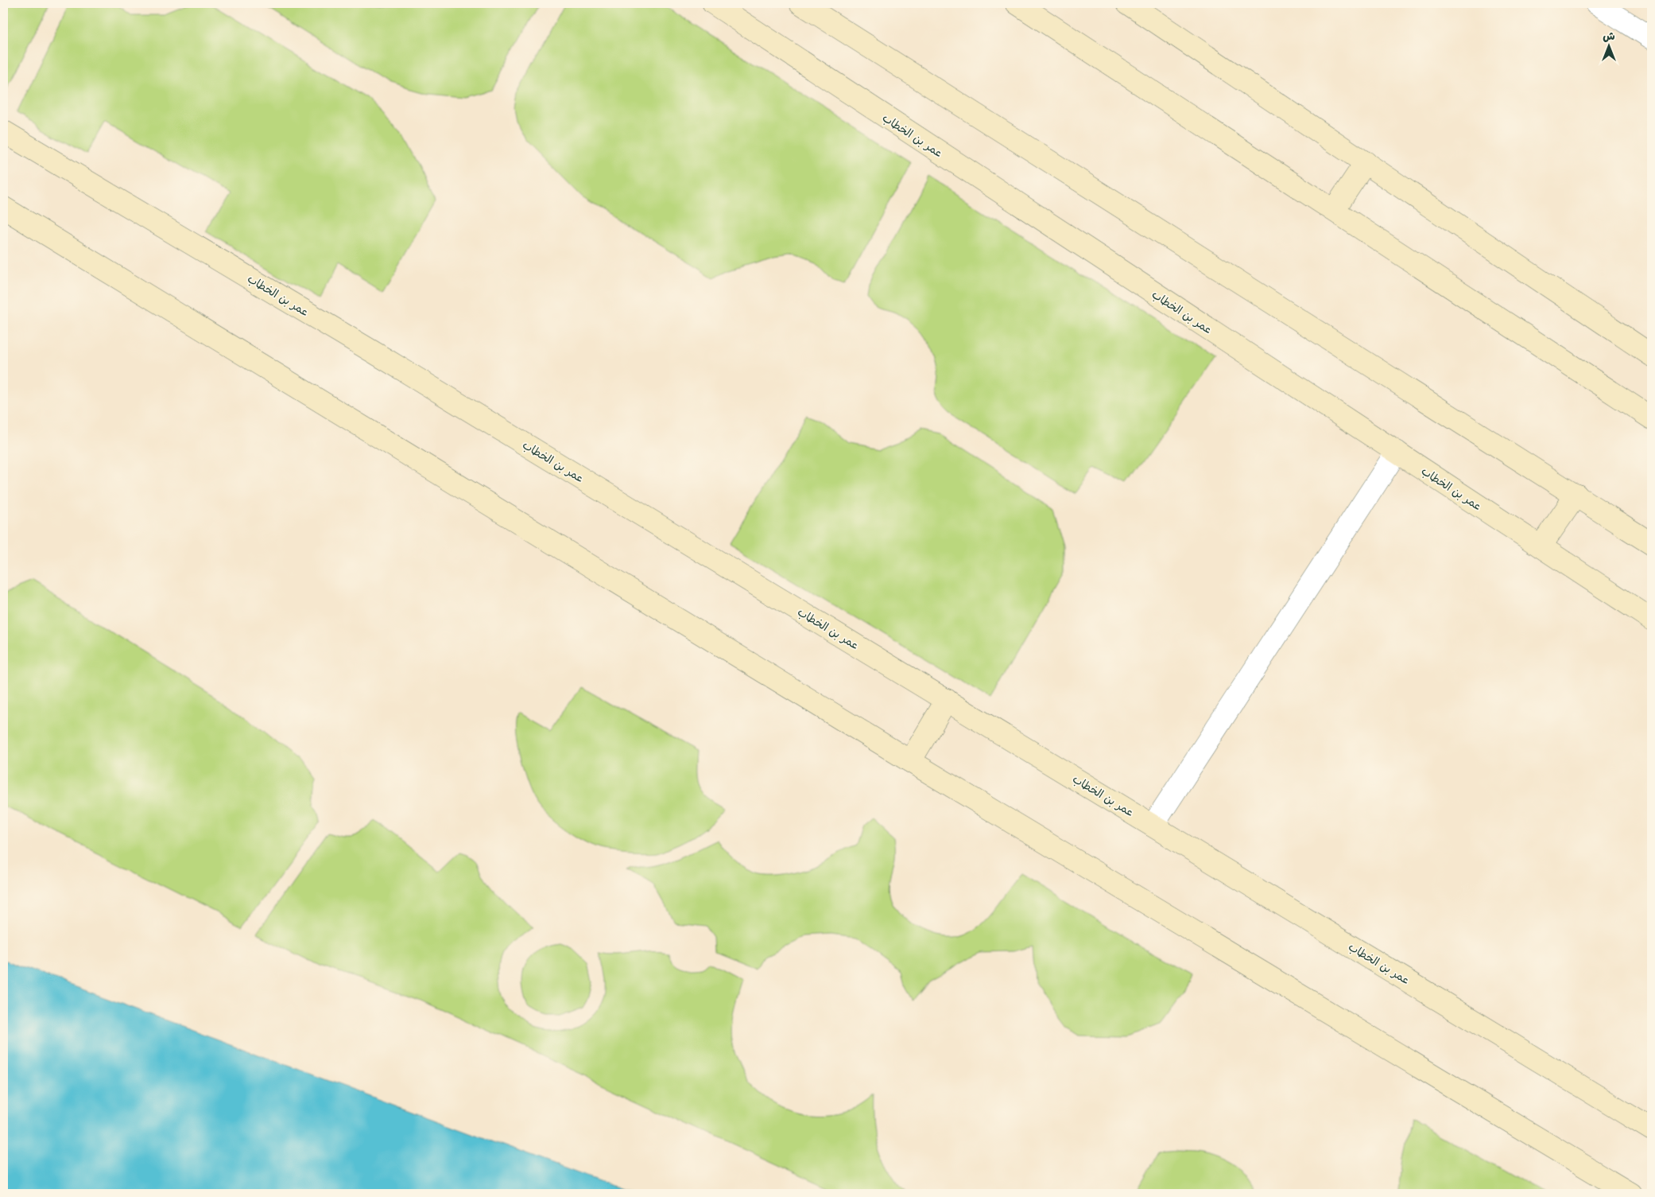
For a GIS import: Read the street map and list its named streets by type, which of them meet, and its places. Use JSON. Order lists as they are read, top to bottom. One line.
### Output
{"streets":{"main road":["عمر بن الخطاب"]},"north":"top"}
